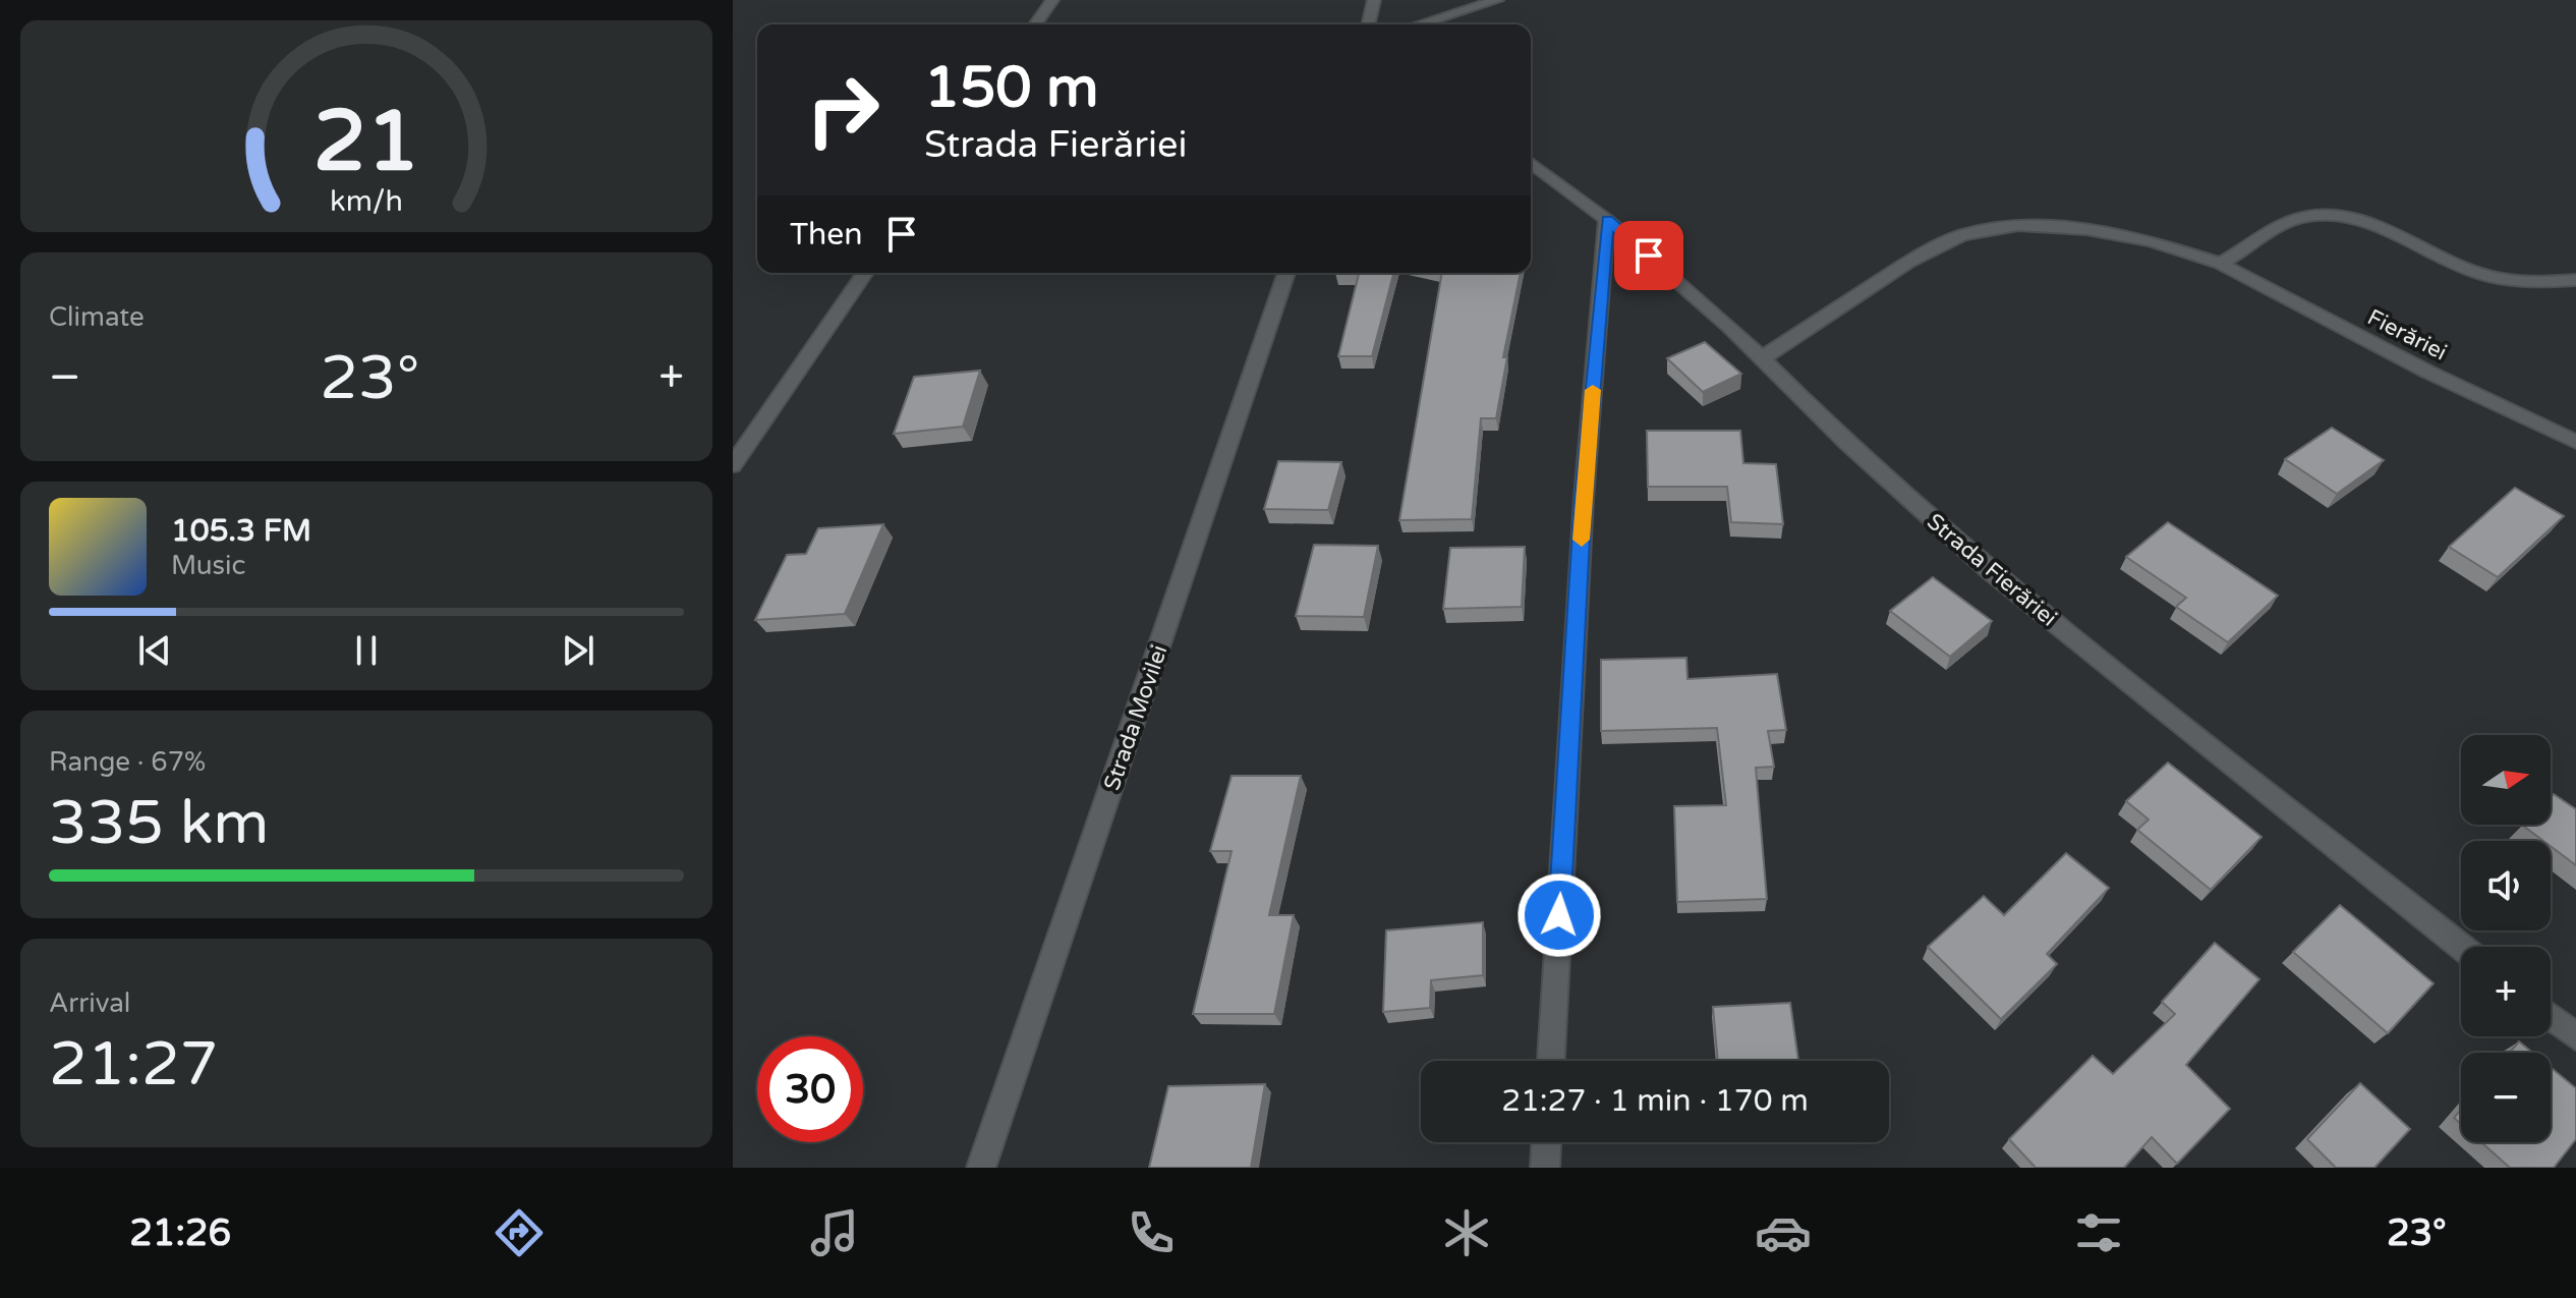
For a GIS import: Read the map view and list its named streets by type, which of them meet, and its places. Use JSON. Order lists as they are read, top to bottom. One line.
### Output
{"streets":{"street":["Fierăriei","Strada Fierăriei","Strada Movilei"]},"crossings":[["Fierăriei","Strada Fierăriei"]],"north":"right","page":{"turn":["150 m","Strada Fierăriei"],"then":"Then","tile":["Climate",["Range · 67%","335 km"],["Arrival","21:27"]],"heat":["−","23°","+"],"song":["105.3 FM","Music"],"map_buttons":["+","−"],"limit":"30","trip":"21:27 · 1 min · 170 m","tabs":["21:26","23°"],"gauge":["21","km/h"]}}
